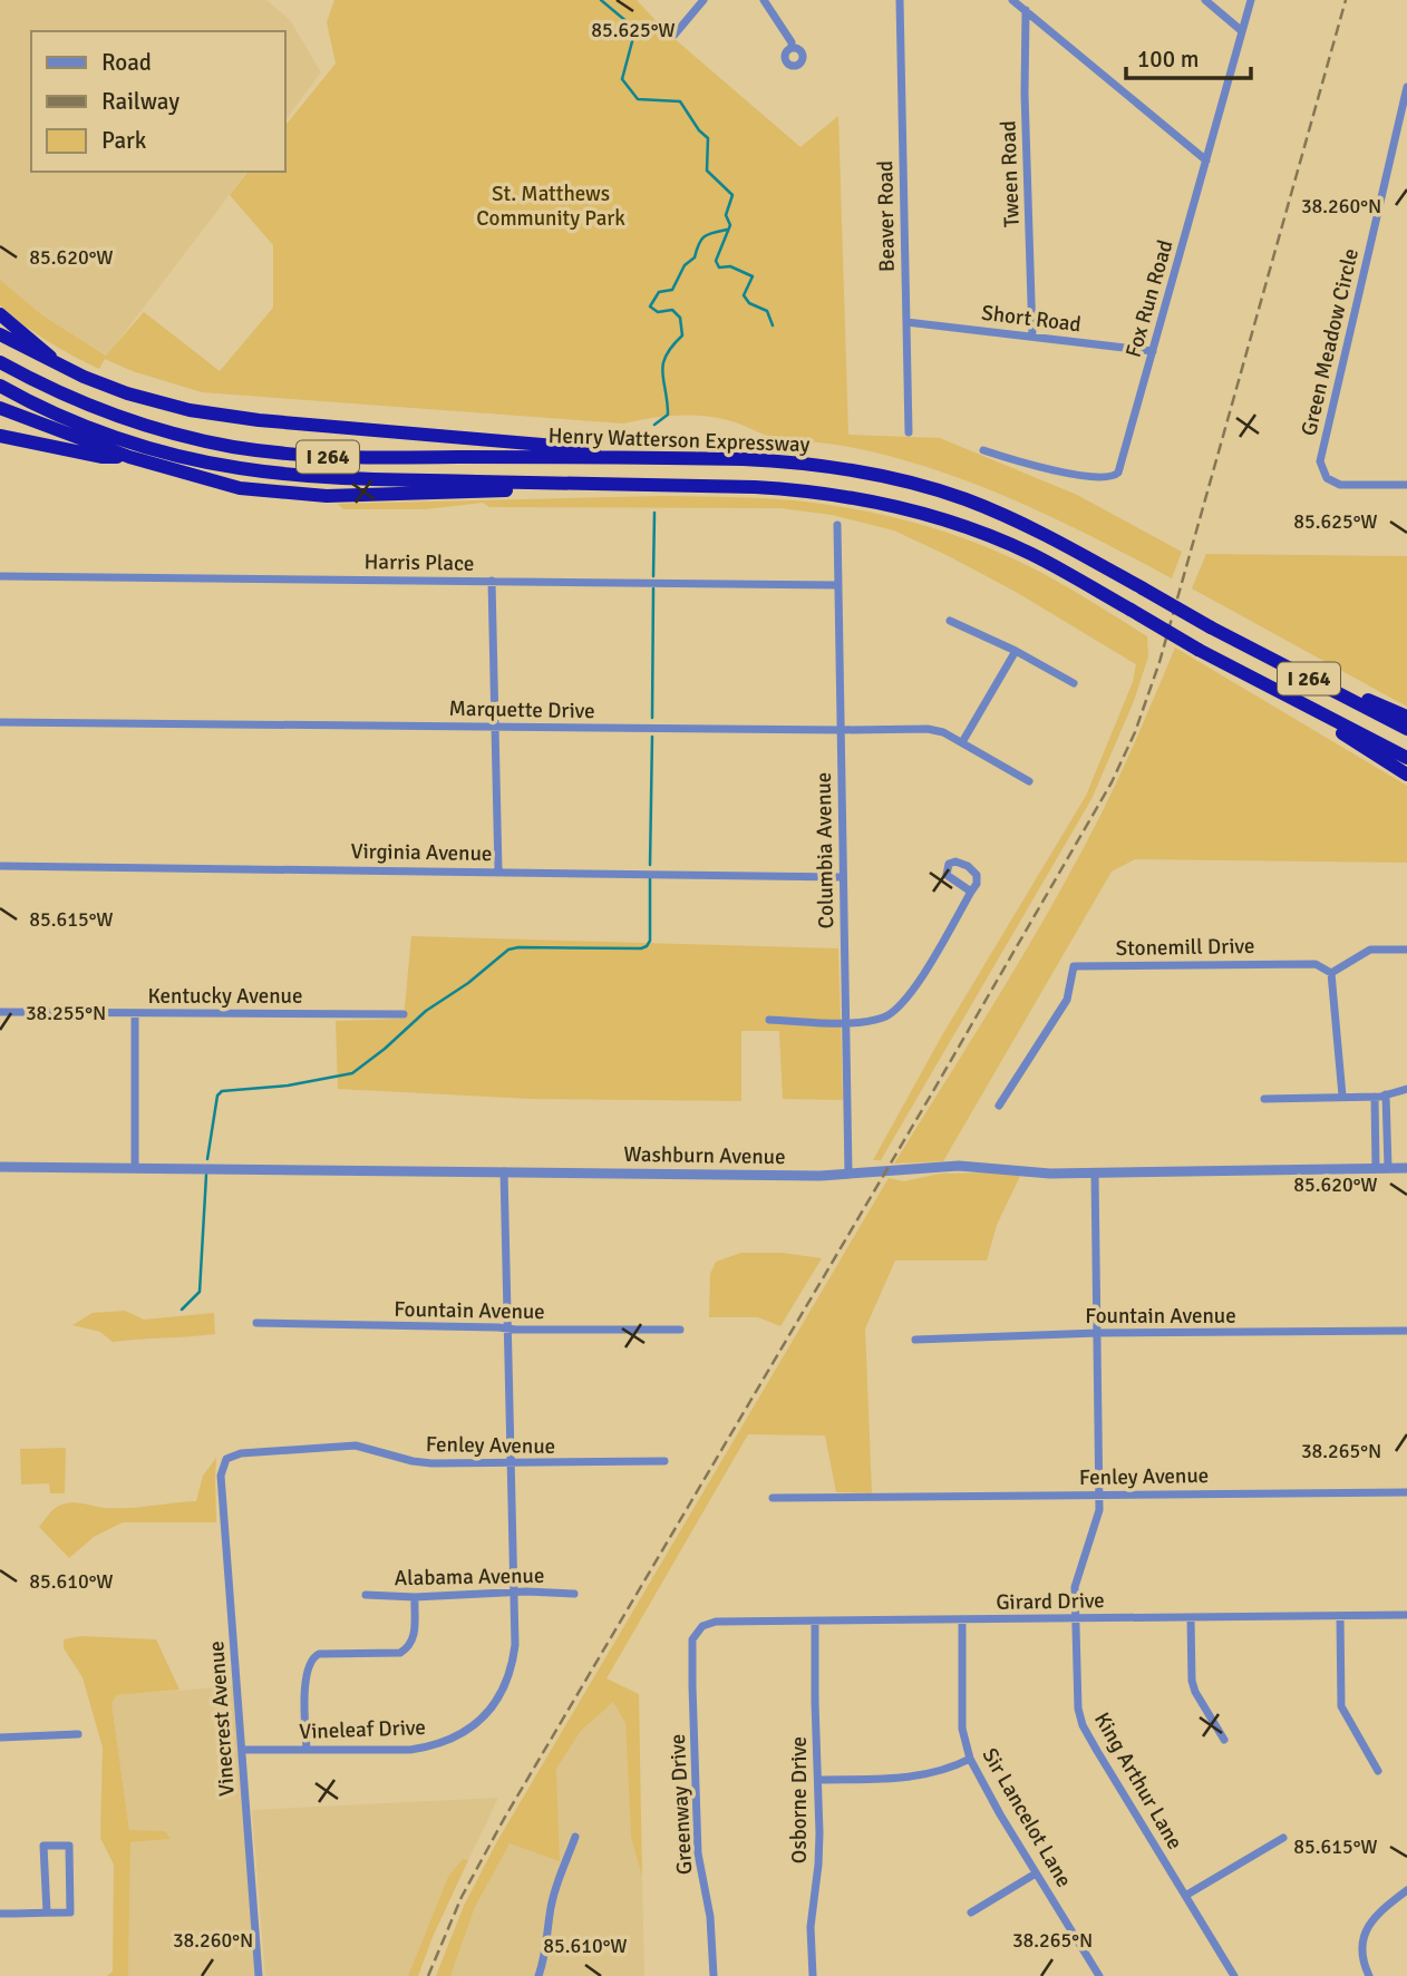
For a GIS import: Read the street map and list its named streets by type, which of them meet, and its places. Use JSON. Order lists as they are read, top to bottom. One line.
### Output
{"streets":{"highway":["Henry Watterson Expressway","I 264"],"street":["Tween Road","Beaver Road","Fox Run Road","Short Road","Green Meadow Circle","Harris Place","Marquette Drive","Columbia Avenue","Virginia Avenue","Stonemill Drive","Kentucky Avenue","Washburn Avenue","Fountain Avenue","Fenley Avenue","Alabama Avenue","Girard Drive","Vinecrest Avenue","Vineleaf Drive","King Arthur Lane","Osborne Drive","Greenway Drive","Sir Lancelot Lane"]},"crossings":[["Tween Road","Short Road"],["Beaver Road","Short Road"],["Fox Run Road","Short Road"],["Harris Place","Columbia Avenue"],["Marquette Drive","Columbia Avenue"],["Columbia Avenue","Virginia Avenue"],["Columbia Avenue","Washburn Avenue"],["Washburn Avenue","Vineleaf Drive"],["Washburn Avenue","King Arthur Lane"],["Fountain Avenue","Vineleaf Drive"],["Fountain Avenue","King Arthur Lane"],["Fenley Avenue","Vinecrest Avenue"],["Fenley Avenue","Vineleaf Drive"],["Fenley Avenue","King Arthur Lane"],["Alabama Avenue","Vineleaf Drive"],["Girard Drive","King Arthur Lane"],["Girard Drive","Osborne Drive"],["Girard Drive","Greenway Drive"],["Girard Drive","Sir Lancelot Lane"],["Vinecrest Avenue","Vineleaf Drive"]],"parks":["St. Matthews Community Park"],"legend":["Road","Railway","Park"],"scale_bar":"100 m","coordinates":["85.625°W","38.260°N","85.620°W","85.615°W","38.255°N","38.265°N","85.610°W"]}
